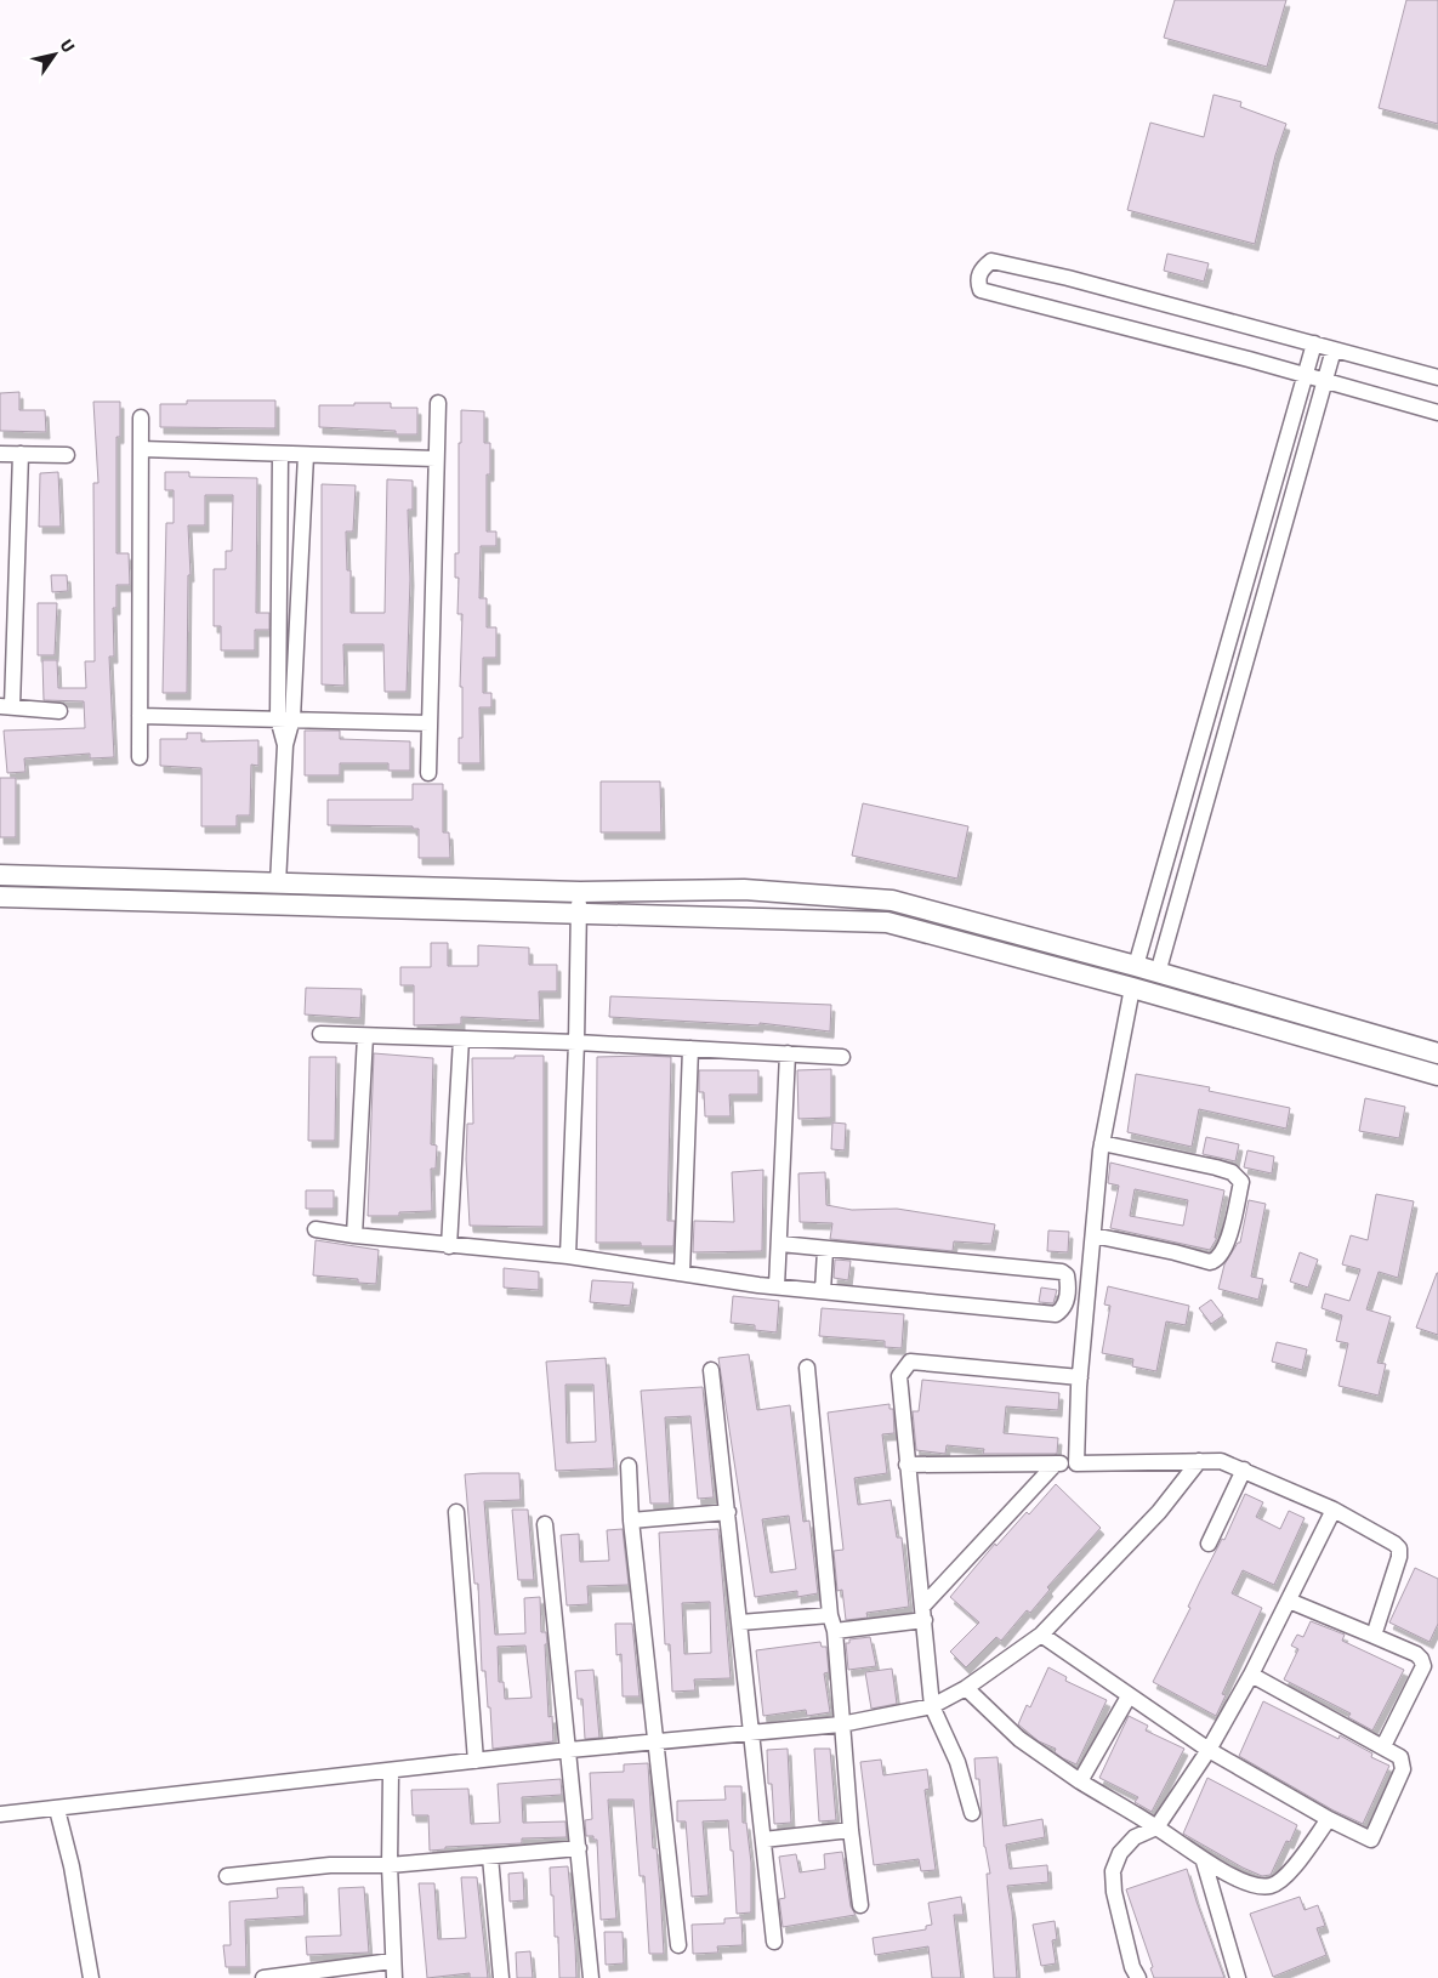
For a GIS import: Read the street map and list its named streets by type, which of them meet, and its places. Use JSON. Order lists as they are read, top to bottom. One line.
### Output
{"north":"top right"}
